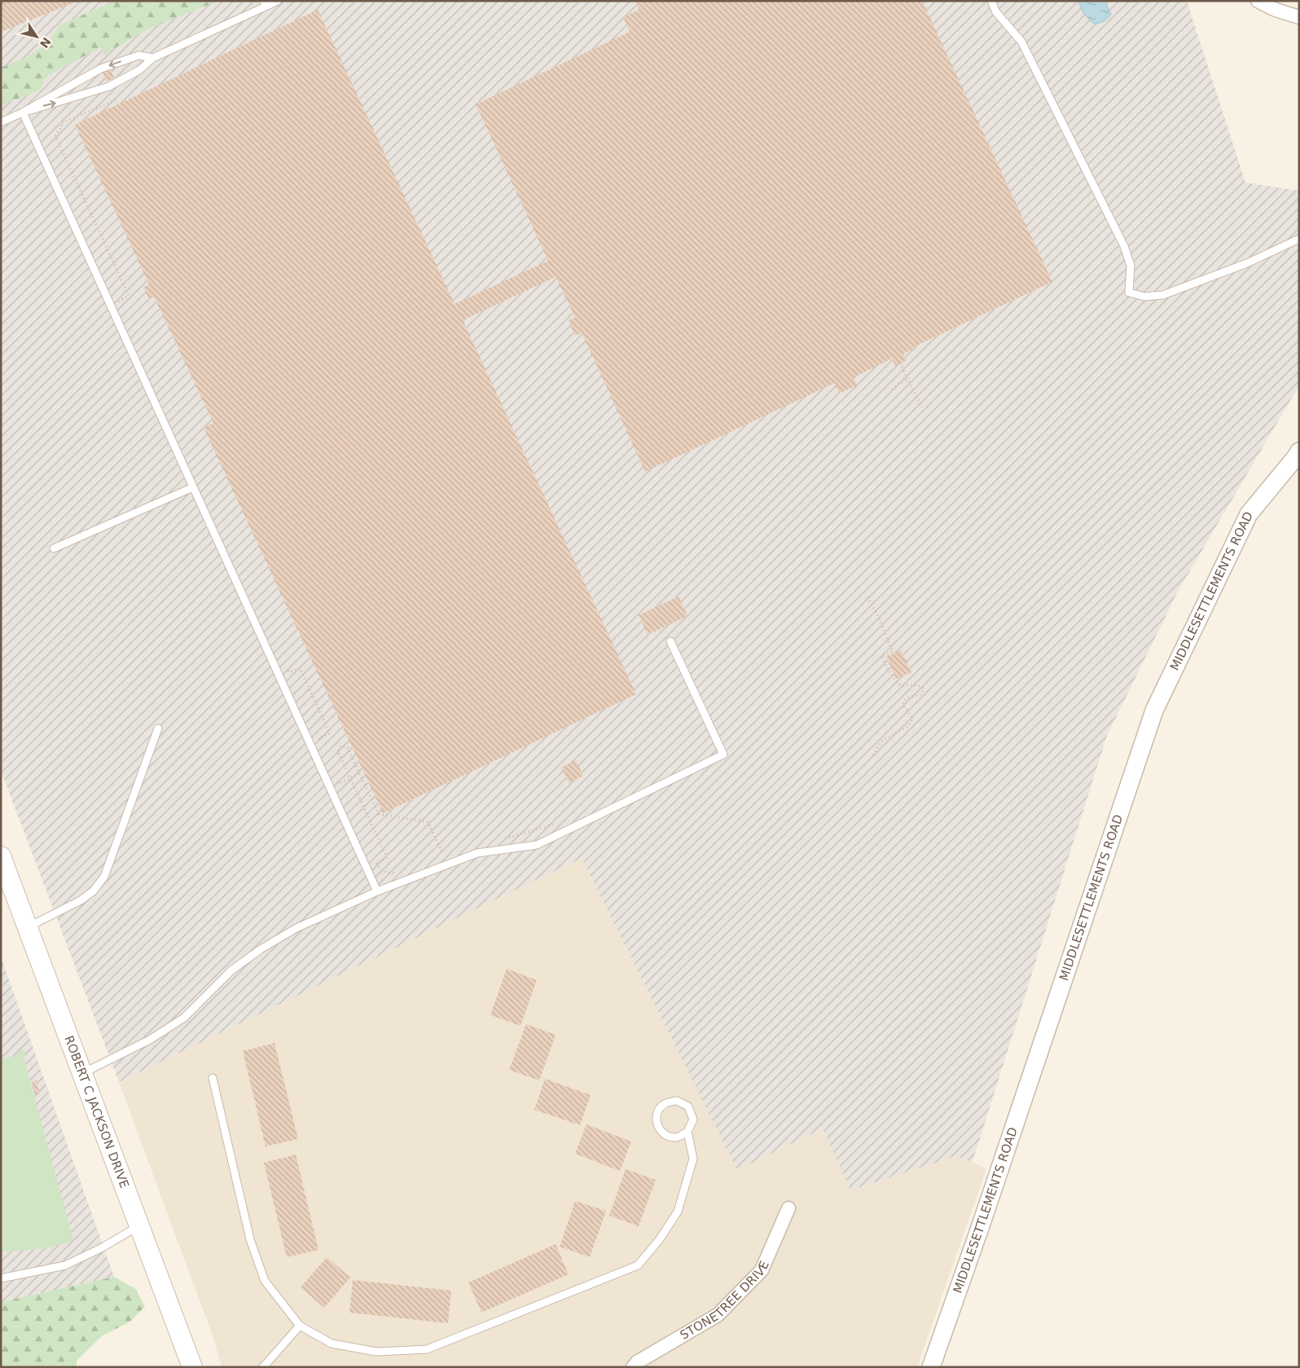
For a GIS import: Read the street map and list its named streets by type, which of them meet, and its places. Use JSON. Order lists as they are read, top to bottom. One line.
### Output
{"streets":{"main road":["ROBERT C JACKSON DRIVE"],"street":["MIDDLESETTLEMENTS ROAD","STONETREE DRIVE"]},"north":"bottom right"}
